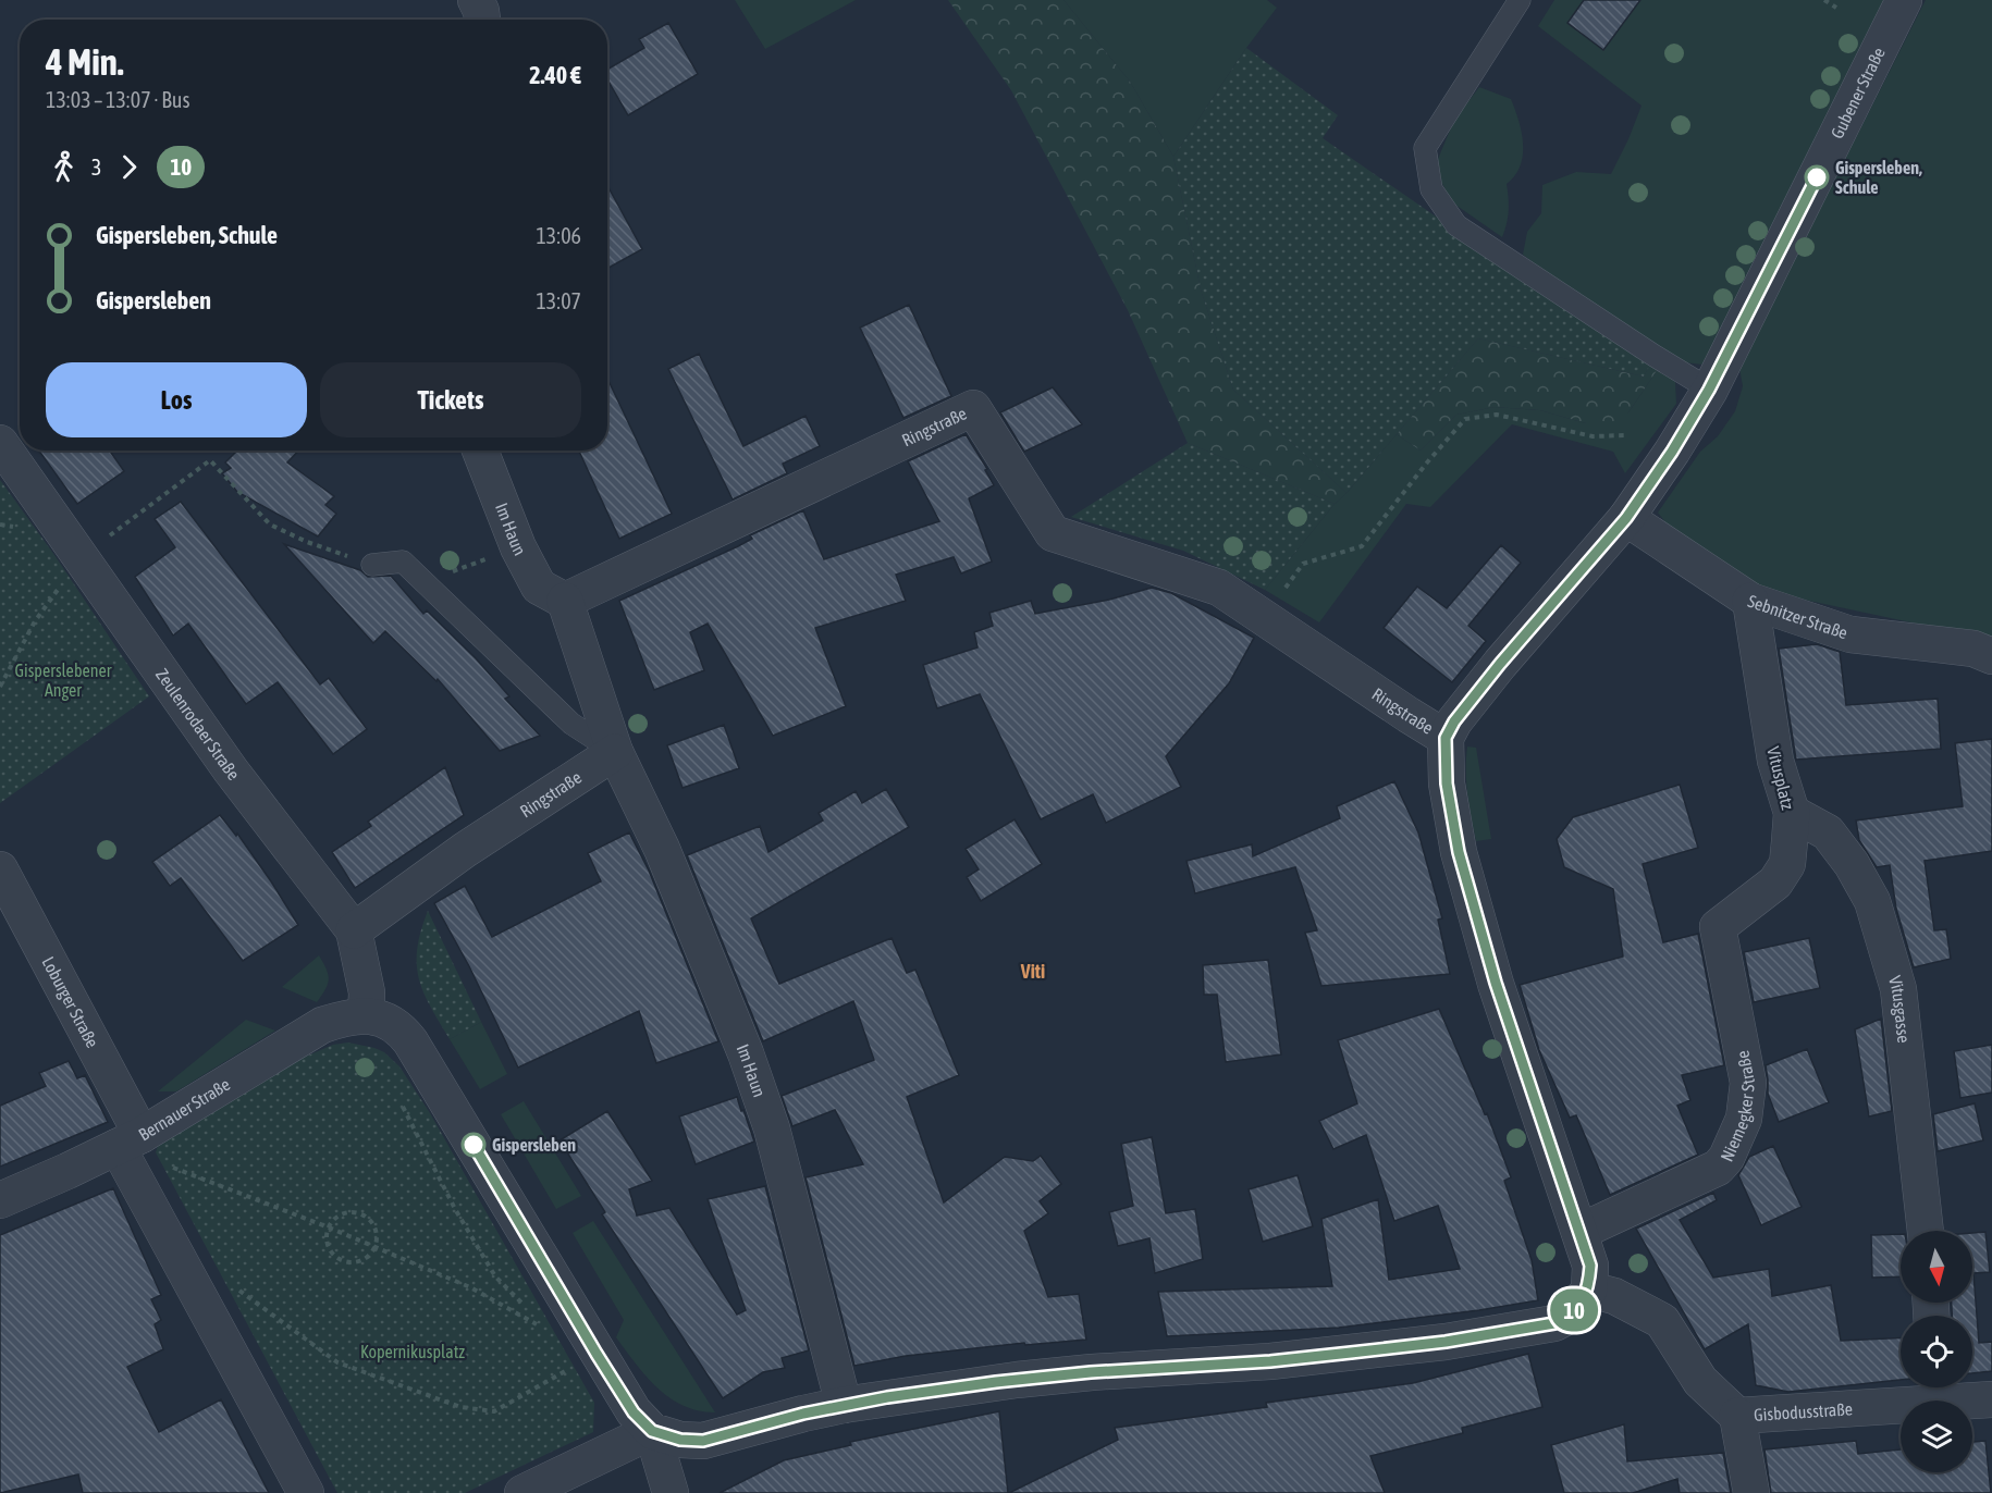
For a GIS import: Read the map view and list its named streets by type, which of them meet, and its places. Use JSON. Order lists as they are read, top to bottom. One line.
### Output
{"streets":{"street":["Gubener Straße","Ringstraße","Im Haun","Sebnitzer Straße","Zeulenrodaer Straße","Vitusplatz","Loburger Straße","Vitusgasse","Niemegker Straße","Bernauer Straße","Gisbodusstraße"]},"crossings":[["Gubener Straße","Ringstraße"],["Gubener Straße","Sebnitzer Straße"],["Ringstraße","Im Haun"],["Ringstraße","Zeulenrodaer Straße"],["Ringstraße","Niemegker Straße"],["Ringstraße","Gisbodusstraße"],["Sebnitzer Straße","Vitusplatz"],["Zeulenrodaer Straße","Bernauer Straße"],["Vitusplatz","Vitusgasse"],["Vitusplatz","Niemegker Straße"],["Loburger Straße","Bernauer Straße"]],"districts":["Viti"],"parks":["Gisperslebener Anger","Kopernikusplatz"],"places":["Gispersleben, Schule","Gispersleben"],"lines":["bus line 10"],"north":"bottom","page":{"on_map":"10","heading":["4 Min.","13:03 – 13:07 · Bus","2.40 €"],"legs":["3","10"],"list":[{"name":"Gispersleben, Schule","value":"13:06"},{"name":"Gispersleben","value":"13:07"}],"buttons":["Los","Tickets"]}}
